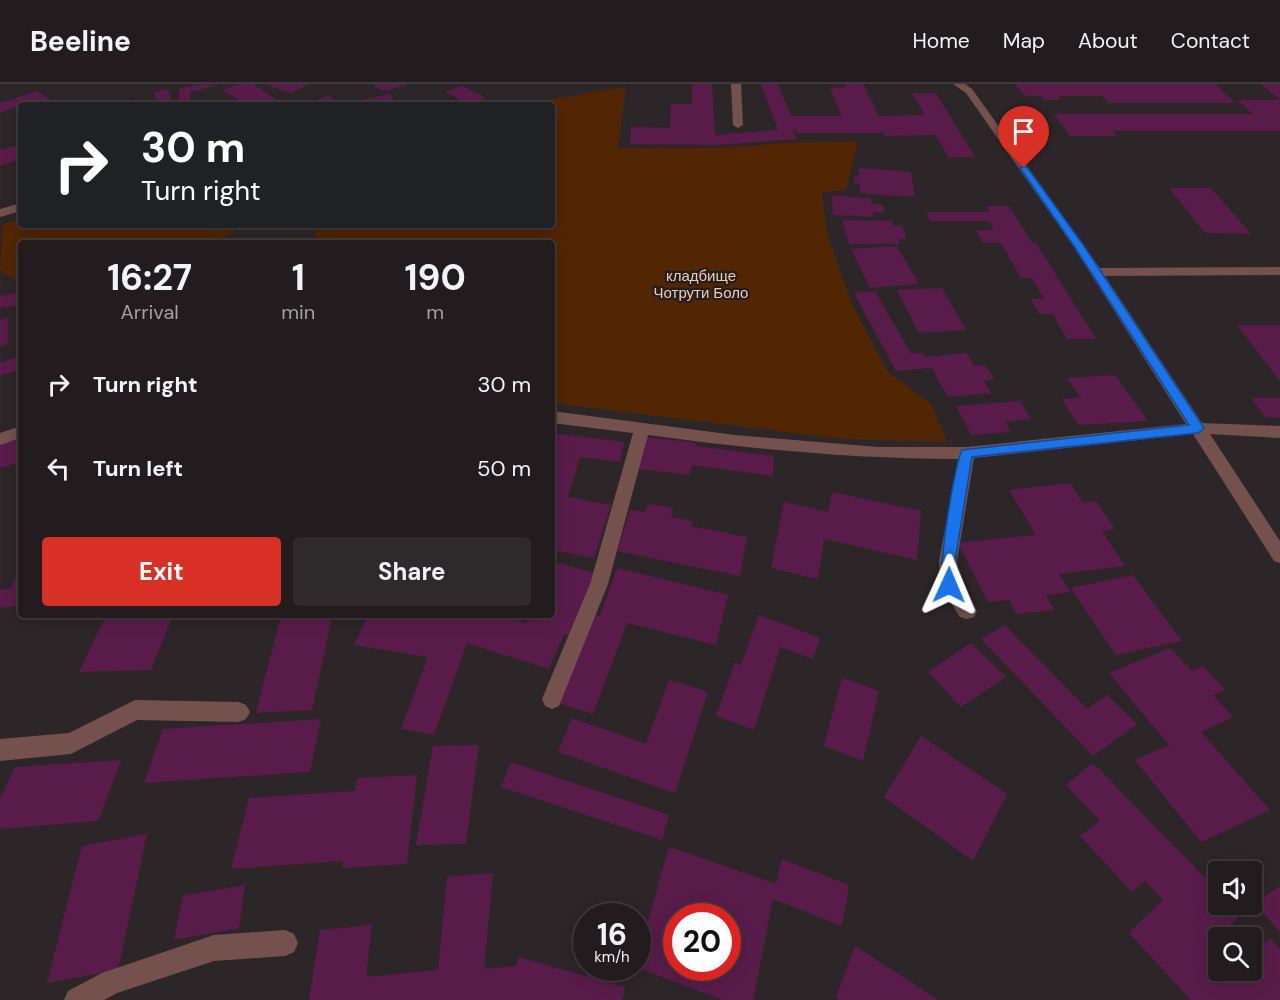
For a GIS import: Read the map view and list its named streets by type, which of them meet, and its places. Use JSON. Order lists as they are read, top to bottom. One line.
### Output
{"parks":["кладбище Чотрути Боло"],"page":{"header":"Beeline","nav":["Home","Map","About","Contact"],"turn":["30 m","Turn right"],"eta":["16:27","Arrival","1","min","190","m"],"list":[{"name":"Turn right","value":"30 m"},{"name":"Turn left","value":"50 m"}],"buttons":["Exit","Share"],"speed":"16 km/h","limit":"20"}}
